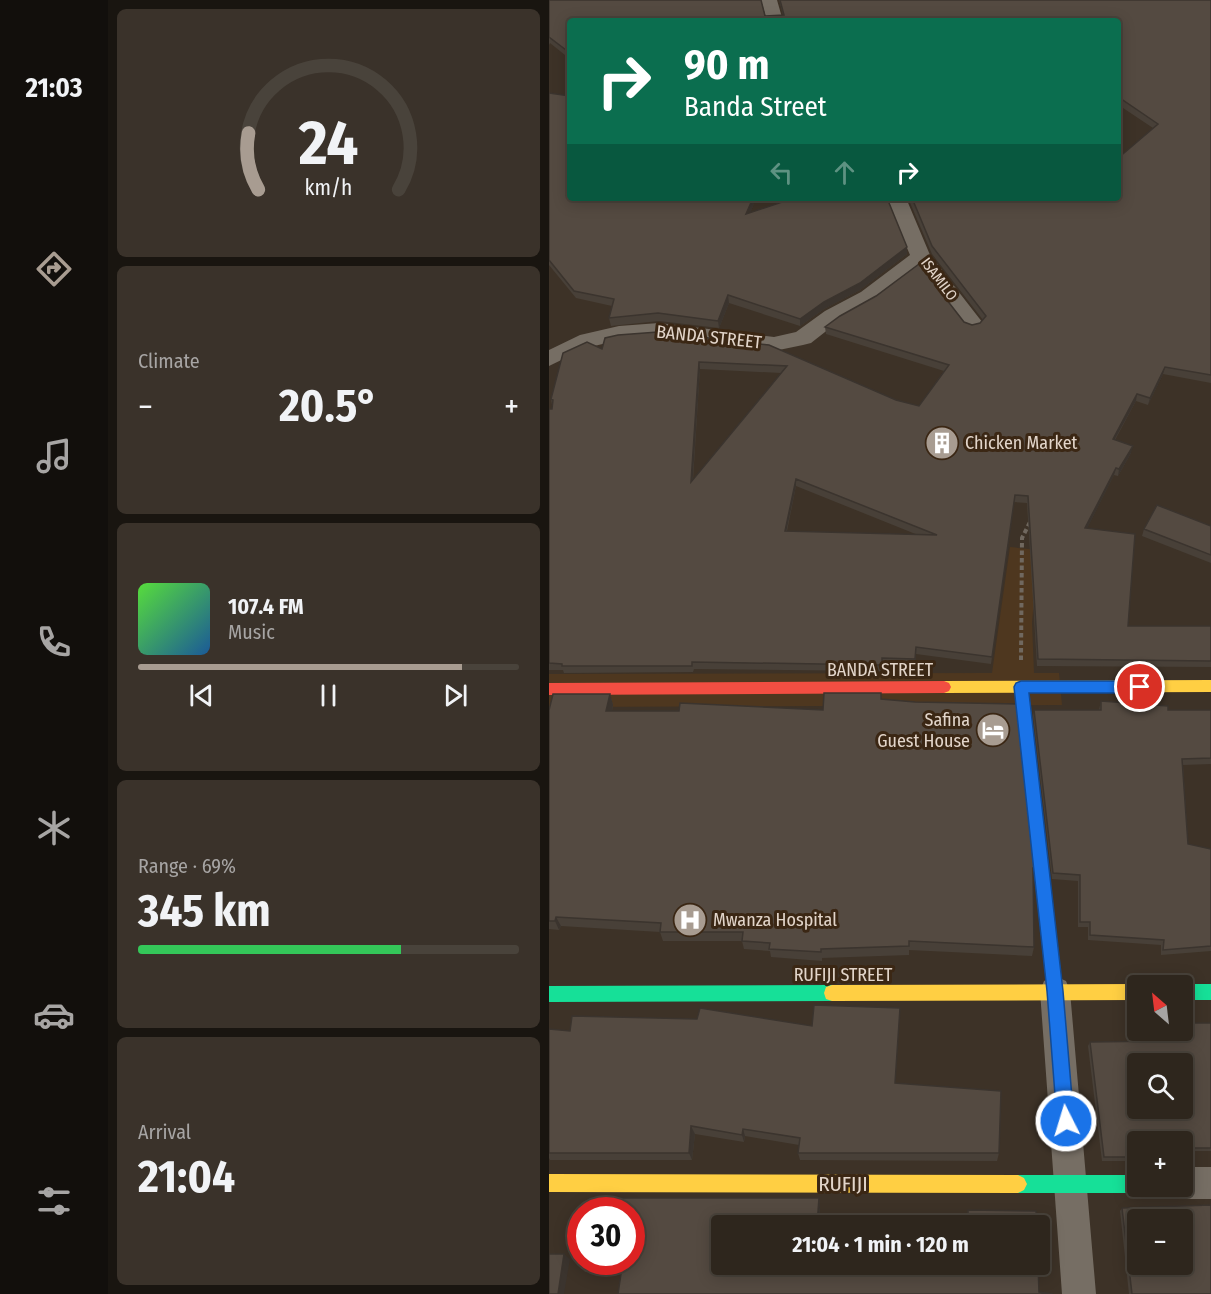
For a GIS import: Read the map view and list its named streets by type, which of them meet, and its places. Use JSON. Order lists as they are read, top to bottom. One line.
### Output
{"streets":{"street":["ISAMILO","BANDA STREET","RUFIJI STREET","RUFIJI"]},"crossings":[["ISAMILO","BANDA STREET"]],"places":{"building":["Chicken Market"],"hotel":["Safina Guest House"],"hospital":["Mwanza Hospital"]},"north":"top left","page":{"tabs":"21:03","turn":["90 m","Banda Street"],"tile":["Climate",["Range · 69%","345 km"],["Arrival","21:04"]],"heat":["−","20.5°","+"],"song":["107.4 FM","Music"],"map_buttons":["+","−"],"limit":"30","trip":"21:04 · 1 min · 120 m","gauge":["24","km/h"]}}
